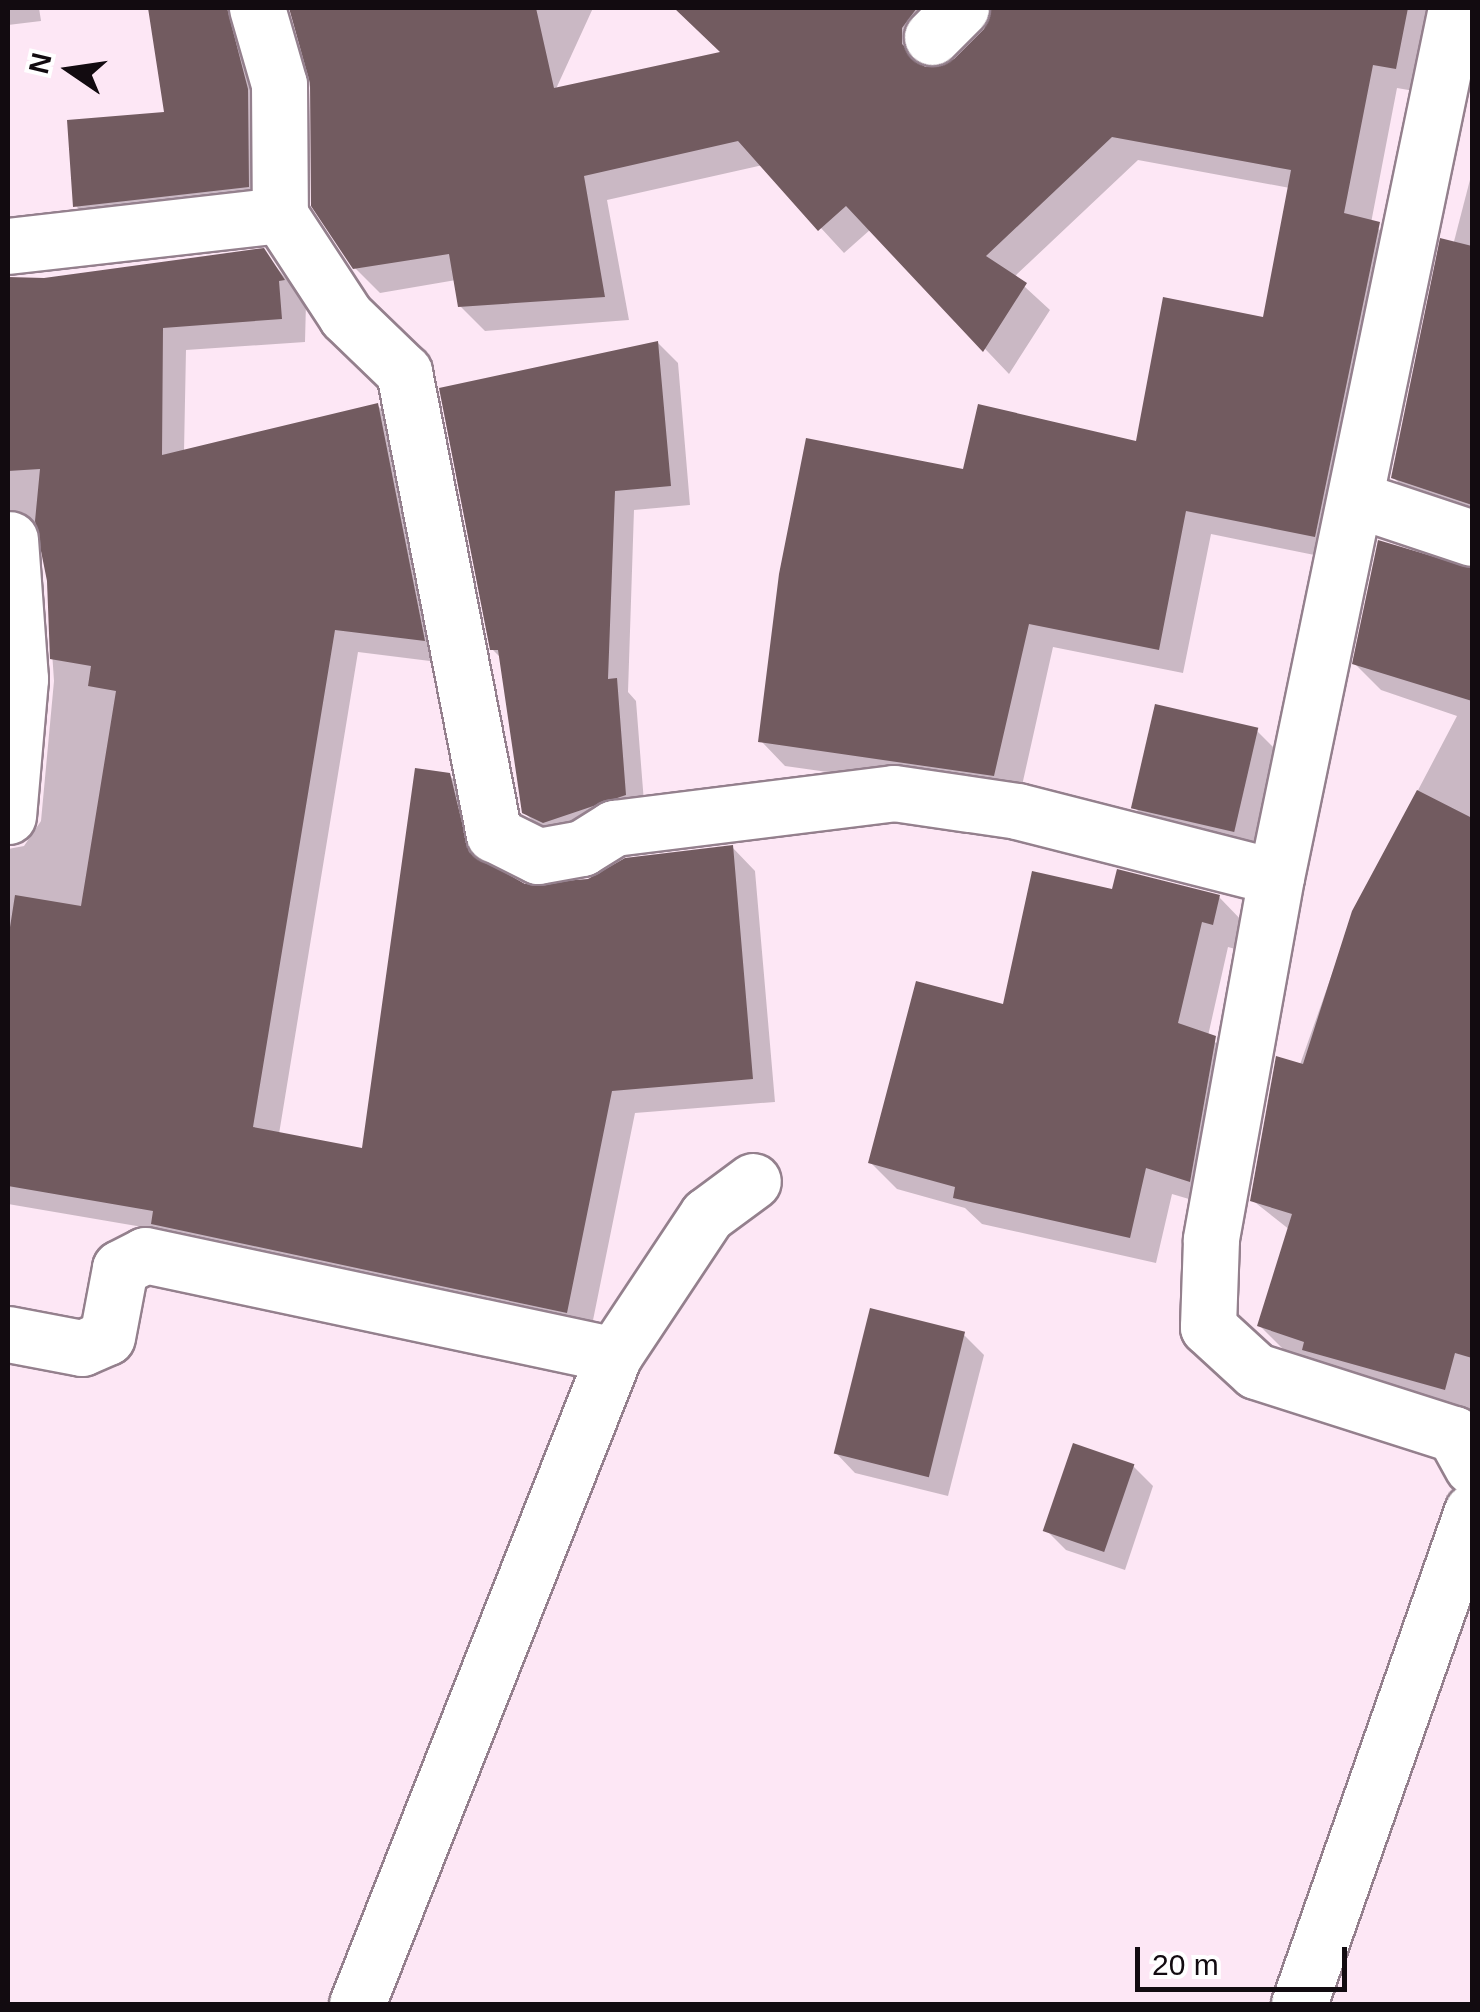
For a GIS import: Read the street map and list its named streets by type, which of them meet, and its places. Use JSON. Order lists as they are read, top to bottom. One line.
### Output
{"scale_bar":"20 m","north":"left"}
